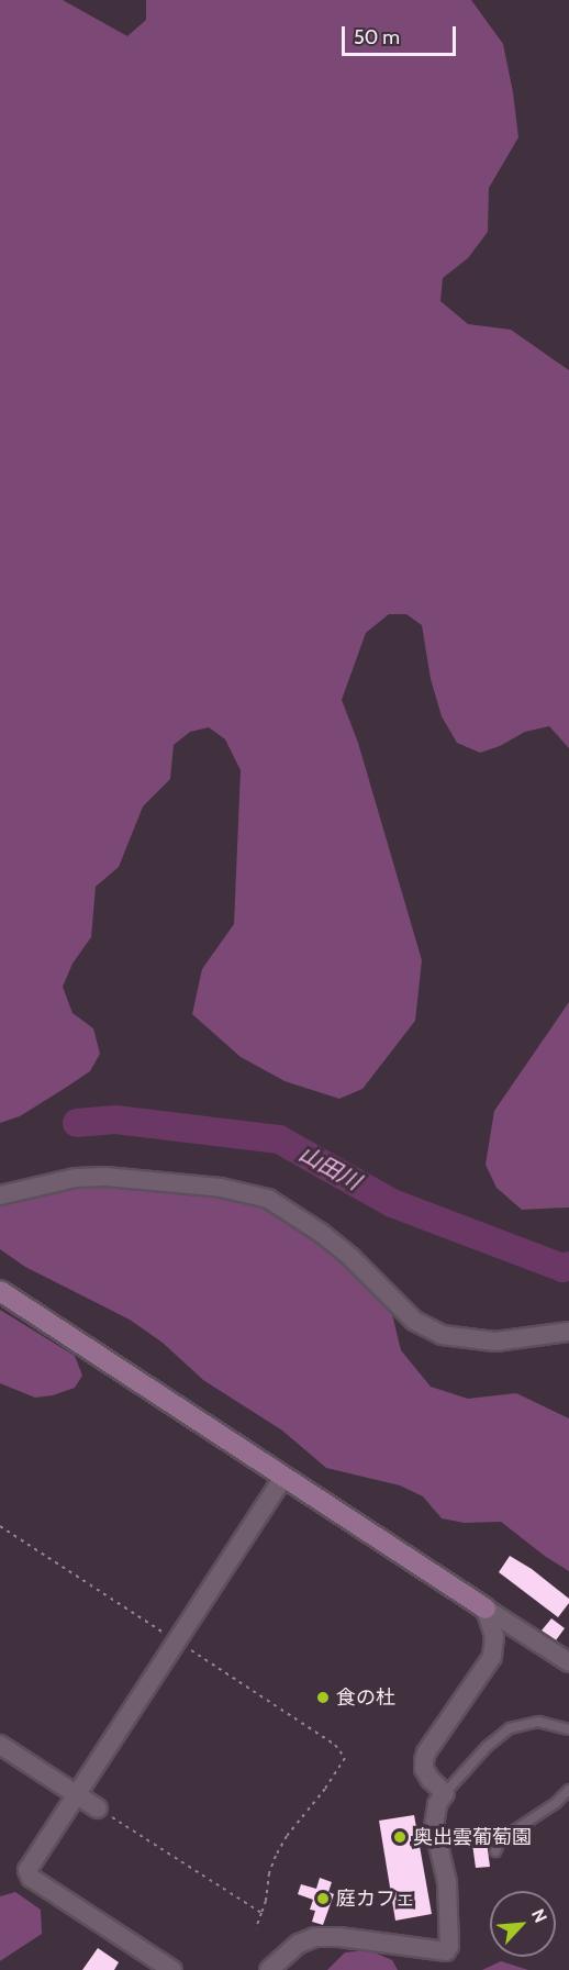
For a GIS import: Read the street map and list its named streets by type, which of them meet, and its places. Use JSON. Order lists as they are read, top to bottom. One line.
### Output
{"water":["山田川"],"places":["食の杜","奥出雲葡萄園","庭カフェ"],"scale_bar":"50 m","north":"top right"}
